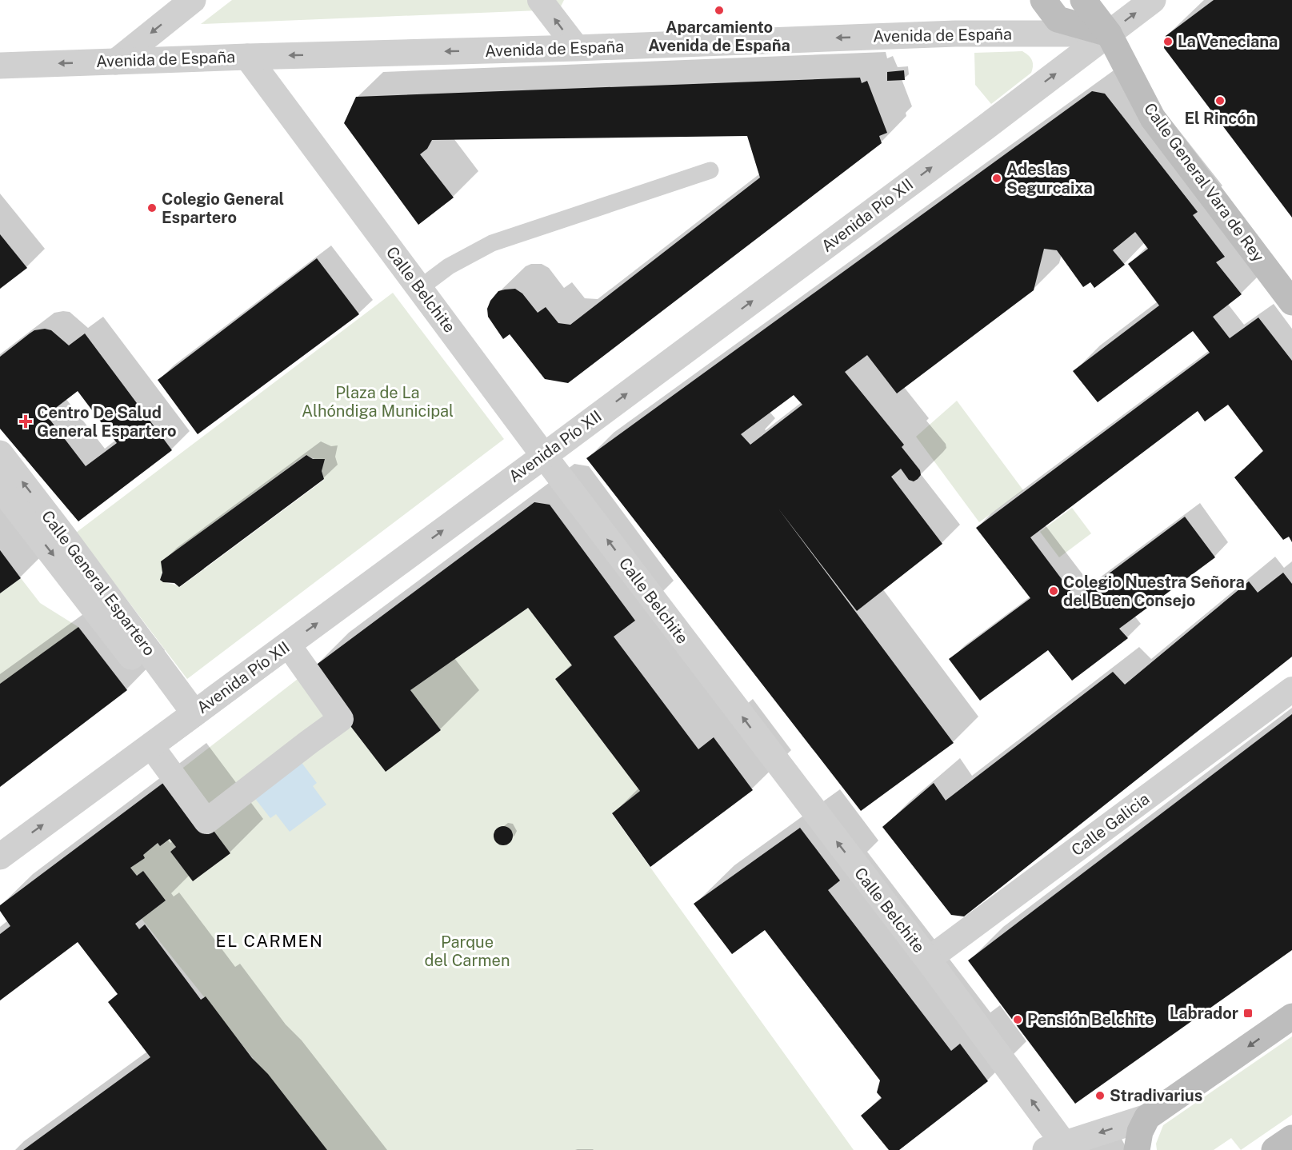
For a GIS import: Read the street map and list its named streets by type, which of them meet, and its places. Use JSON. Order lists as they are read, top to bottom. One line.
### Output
{"streets":{"main road":["Calle General Vara de Rey"],"street":["Avenida de España","Avenida Pío XII","Calle Belchite","Calle General Espartero","Calle Galicia"]},"crossings":[["Avenida de España","Calle General Vara de Rey"],["Avenida de España","Avenida Pío XII"],["Avenida de España","Calle Belchite"],["Calle General Vara de Rey","Avenida Pío XII"],["Avenida Pío XII","Calle Belchite"],["Avenida Pío XII","Calle General Espartero"],["Calle Belchite","Calle Galicia"]],"one_way":["Avenida de España","Avenida Pío XII","Calle Belchite"],"districts":["EL CARMEN"],"parks":["Plaza de La Alhóndiga Municipal","Parque del Carmen"],"places":{"other":["Aparcamiento Avenida de España","La Veneciana","El Rincón","Adeslas Segurcaixa","Colegio General Espartero","Colegio Nuestra Señora del Buen Consejo","Pensión Belchite","Stradivarius"],"health":["Centro De Salud General Espartero"],"transit":["Labrador"]}}
